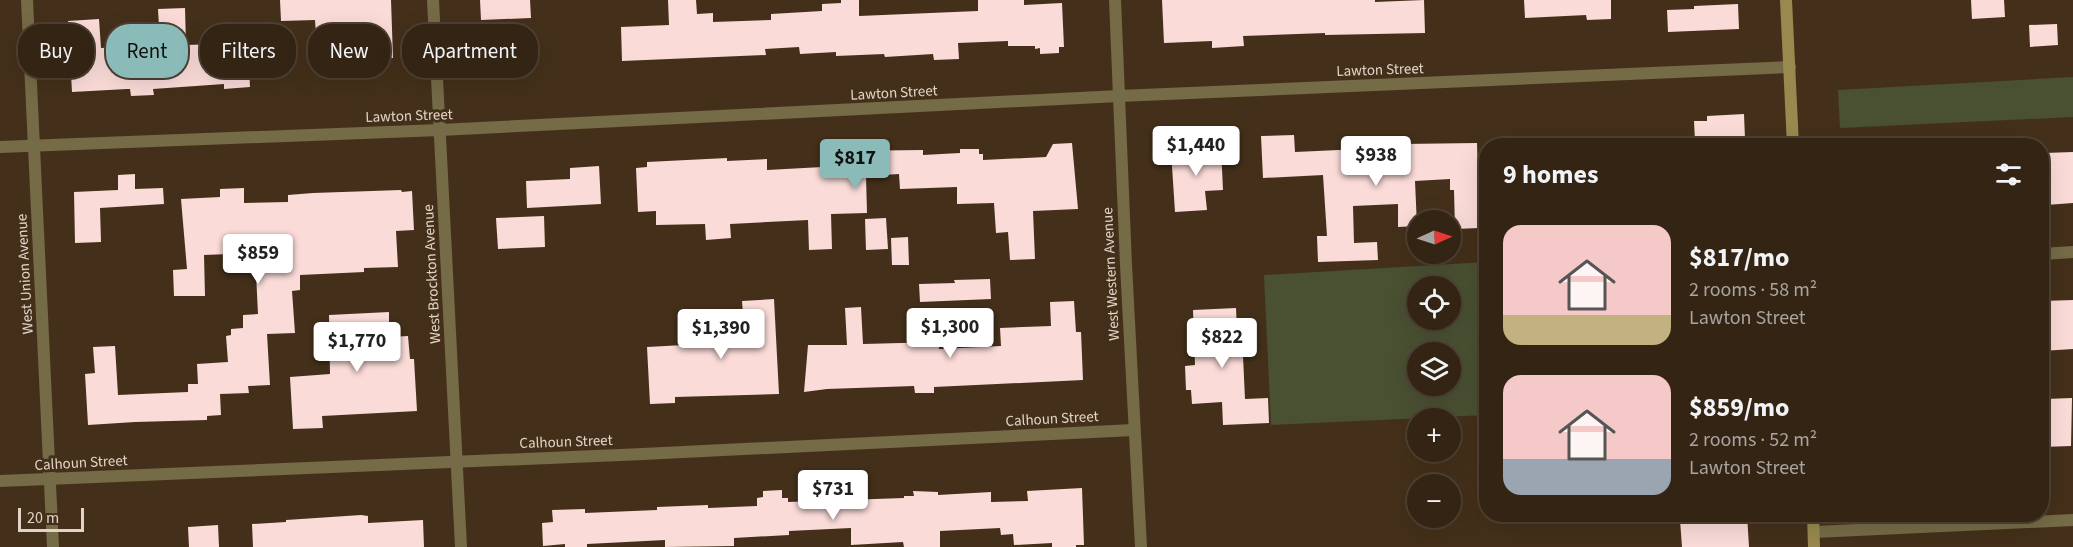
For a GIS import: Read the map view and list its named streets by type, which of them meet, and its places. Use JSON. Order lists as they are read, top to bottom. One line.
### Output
{"streets":{"street":["Lawton Street","West Union Avenue","West Brockton Avenue","West Western Avenue","Calhoun Street"]},"crossings":[["Lawton Street","West Union Avenue"],["Lawton Street","West Brockton Avenue"],["Lawton Street","West Western Avenue"],["West Union Avenue","Calhoun Street"],["West Brockton Avenue","Calhoun Street"],["West Western Avenue","Calhoun Street"]],"scale_bar":"20 m","north":"right","page":{"chip":["Buy","Rent","Filters","New","Apartment"],"price":["$1,440","$938","$817","$859","$1,300","$1,390","$822","$1,770","$731"],"heading":"9 homes","map_buttons":["+","−"],"list":[{"name":"$817/mo","note":"2 rooms · 58 m² · Lawton Street"},{"name":"$859/mo","note":"2 rooms · 52 m² · Lawton Street"}],"scale":"20 m"}}
